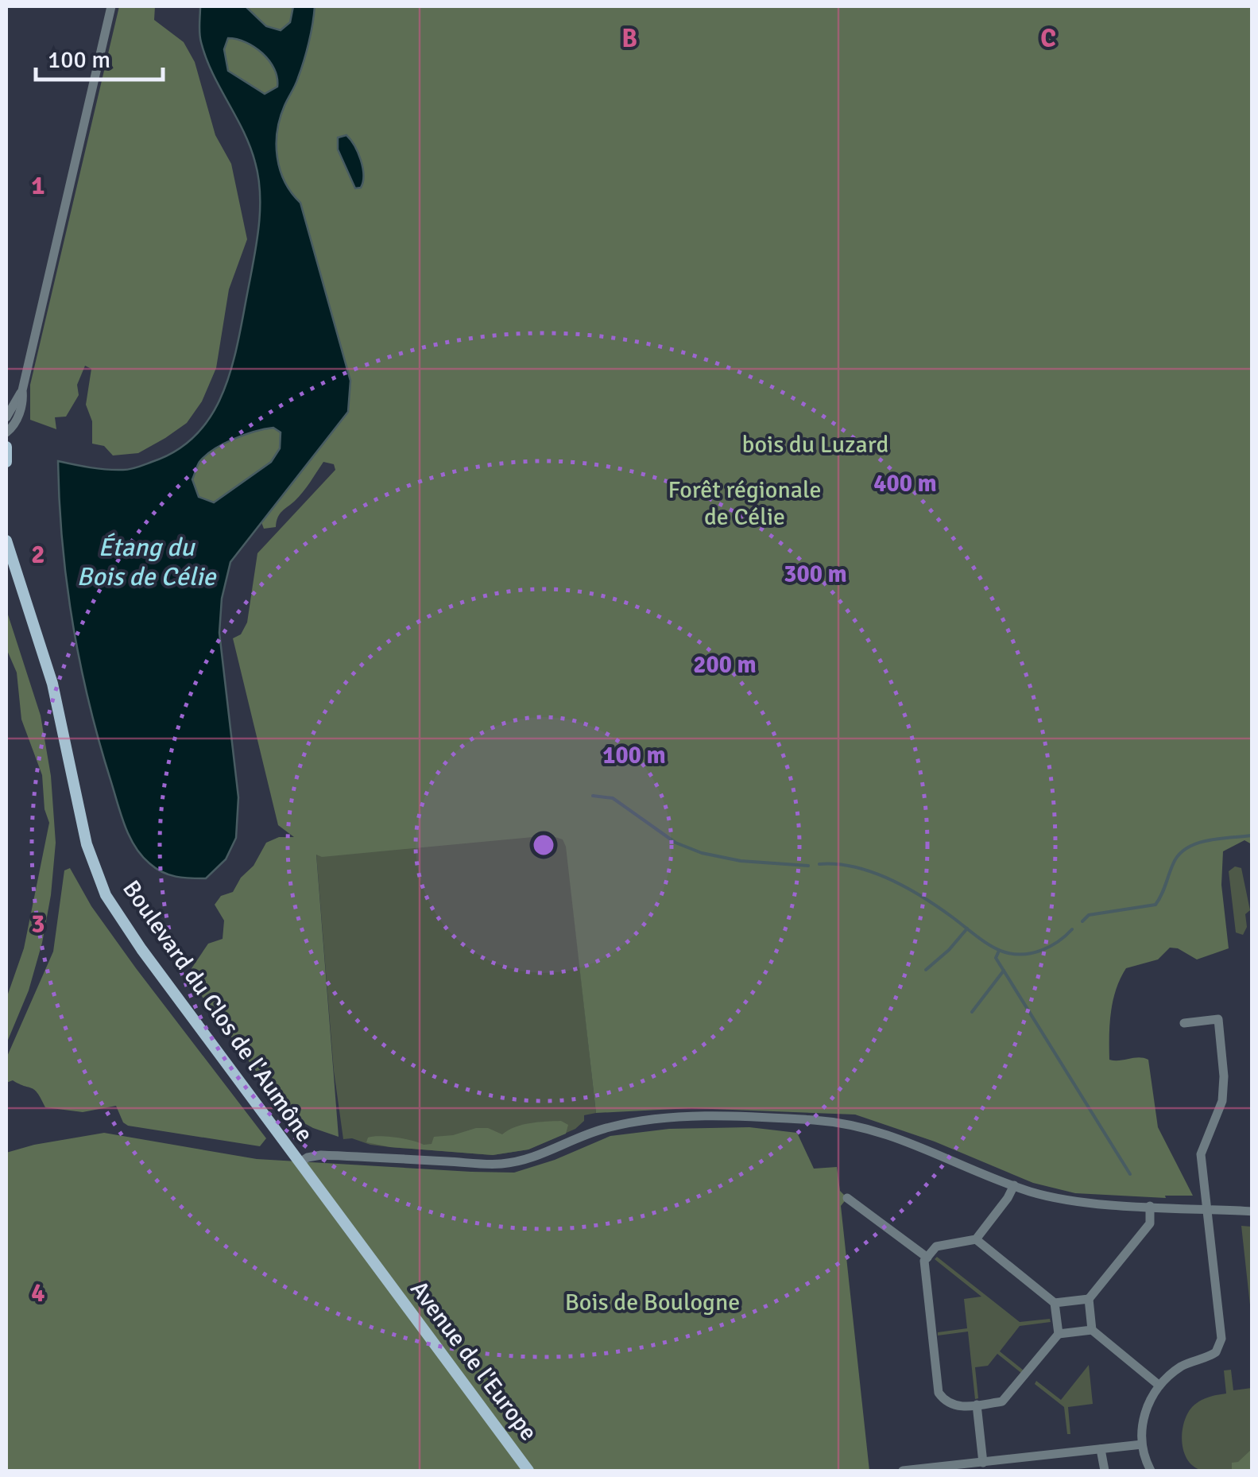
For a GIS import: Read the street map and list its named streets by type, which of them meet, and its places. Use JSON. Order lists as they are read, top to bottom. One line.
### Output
{"streets":{"main road":["Boulevard du Clos de l'Aumône","Avenue de l'Europe"]},"crossings":[["Boulevard du Clos de l'Aumône","Avenue de l'Europe"]],"water":["Étang du Bois de Célie"],"parks":["bois du Luzard","Forêt régionale de Célie","Bois de Boulogne"],"scale_bar":"100 m","grid":{"columns":["B","C"],"rows":["1","2","3","4"]},"rings":["400 m","300 m","200 m","100 m"]}
